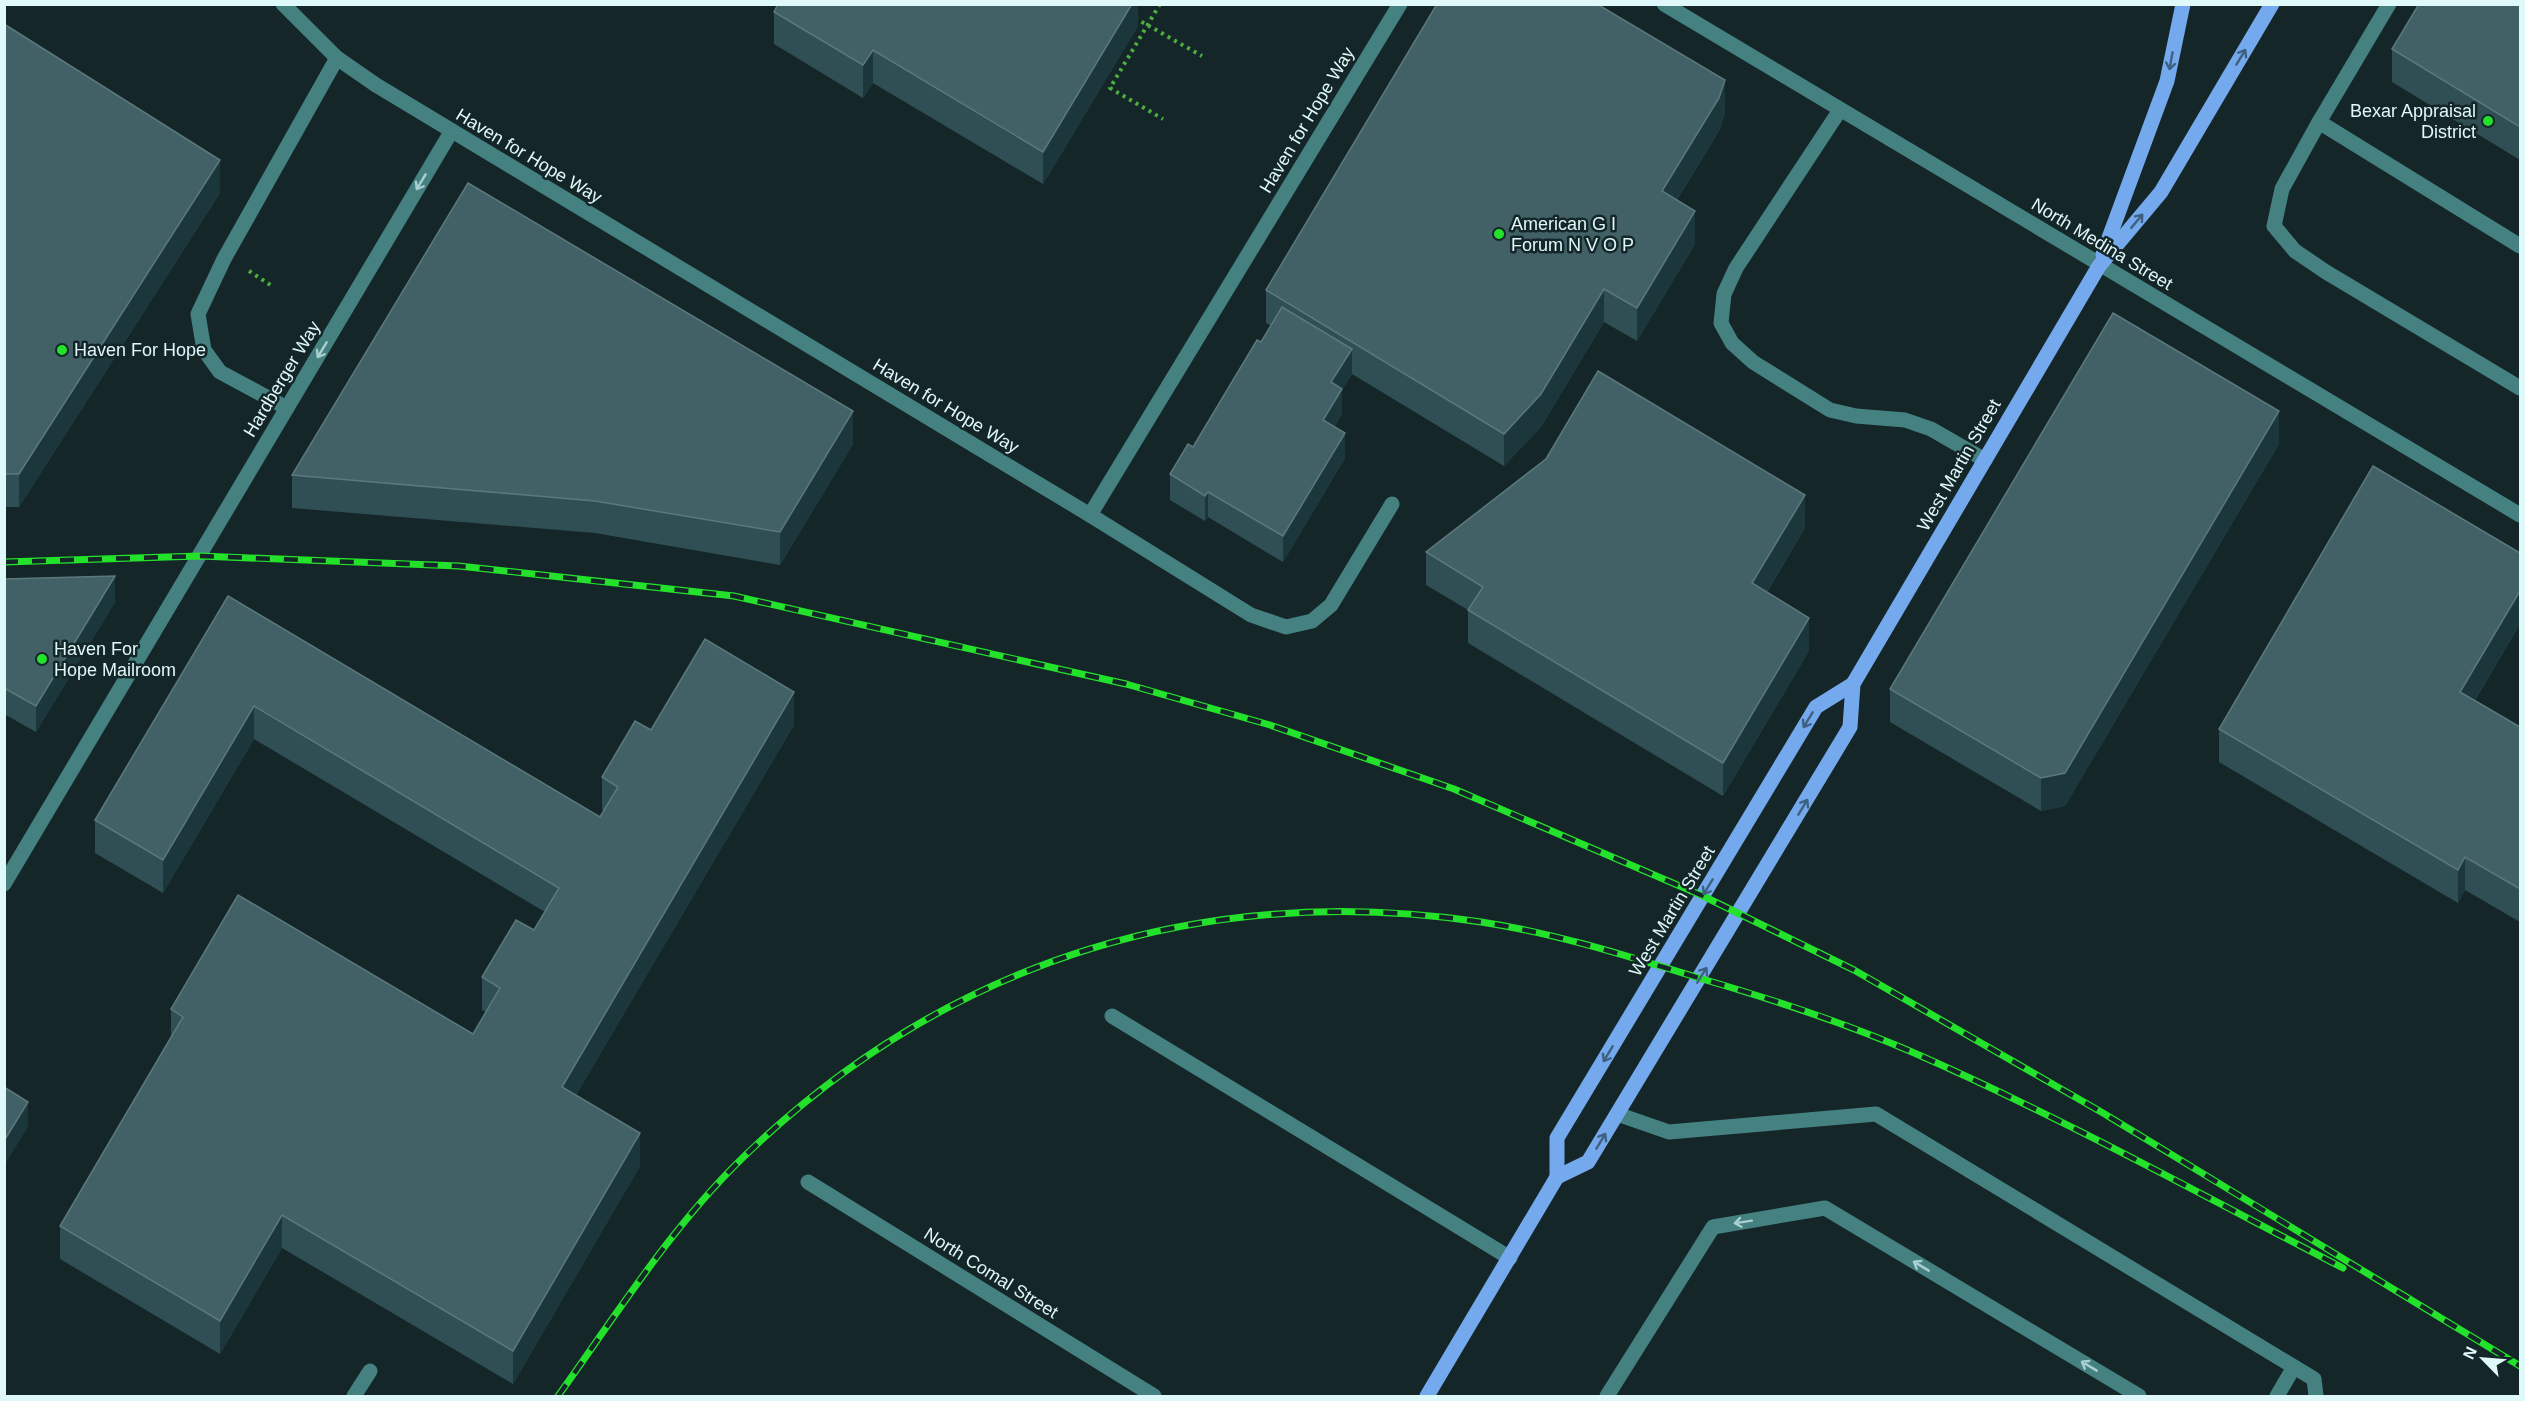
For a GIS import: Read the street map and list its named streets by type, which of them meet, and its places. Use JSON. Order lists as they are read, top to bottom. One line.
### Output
{"streets":{"main road":["West Martin Street"],"street":["Haven for Hope Way","North Medina Street","Hardberger Way","North Comal Street"]},"crossings":[["Haven for Hope Way","Hardberger Way"],["North Medina Street","West Martin Street"]],"one_way":["Hardberger Way"],"places":["Bexar Appraisal District","American G I Forum N V O P","Haven For Hope","Haven For Hope Mailroom"],"north":"top left"}
